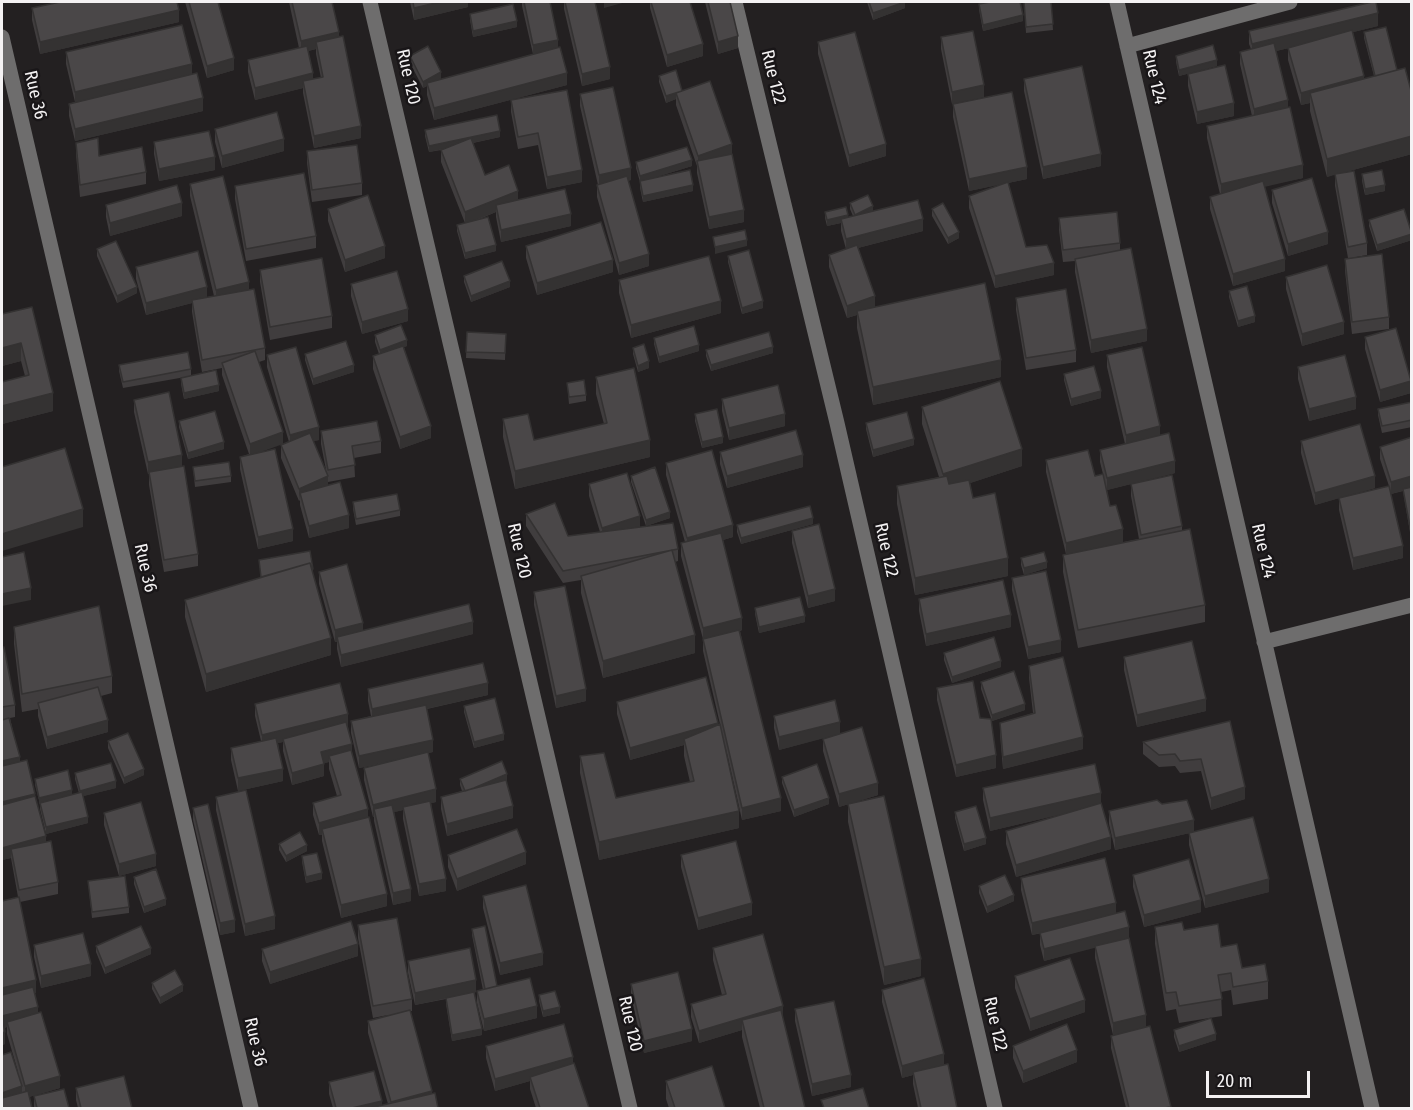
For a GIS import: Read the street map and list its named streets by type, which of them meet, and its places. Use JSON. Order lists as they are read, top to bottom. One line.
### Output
{"streets":{"street":["Rue 120","Rue 122","Rue 124","Rue 36"]},"scale_bar":"20 m"}
